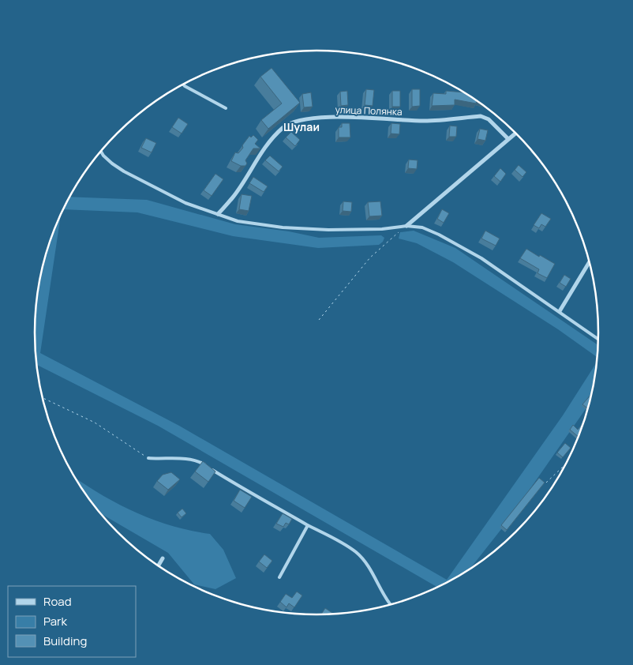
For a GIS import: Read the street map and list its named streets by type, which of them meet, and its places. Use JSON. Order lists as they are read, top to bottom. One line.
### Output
{"streets":{"street":["улица Полянка"]},"districts":["Шулаи"],"legend":["Road","Park","Building"]}
